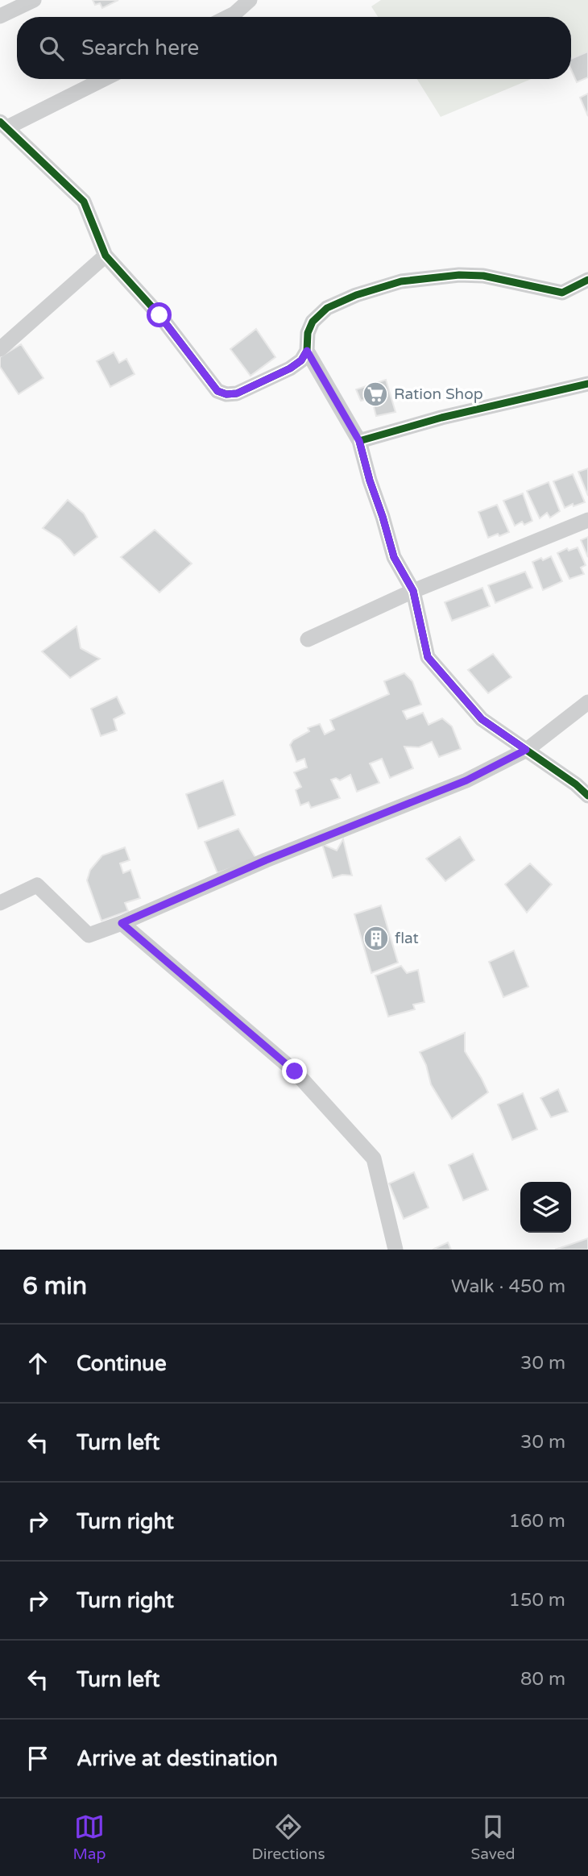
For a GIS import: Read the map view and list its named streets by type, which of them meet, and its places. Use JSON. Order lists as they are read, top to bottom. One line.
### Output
{"places":{"supermarket":["Ration Shop"],"building":["flat"]},"page":{"search":"Search here","heading":["6 min","Walk · 450 m"],"list":[["Continue","30 m"],["Turn left","30 m"],["Turn right","160 m"],["Turn right","150 m"],["Turn left","80 m"],"Arrive at destination"],"nav":["Map","Directions","Saved"]}}
